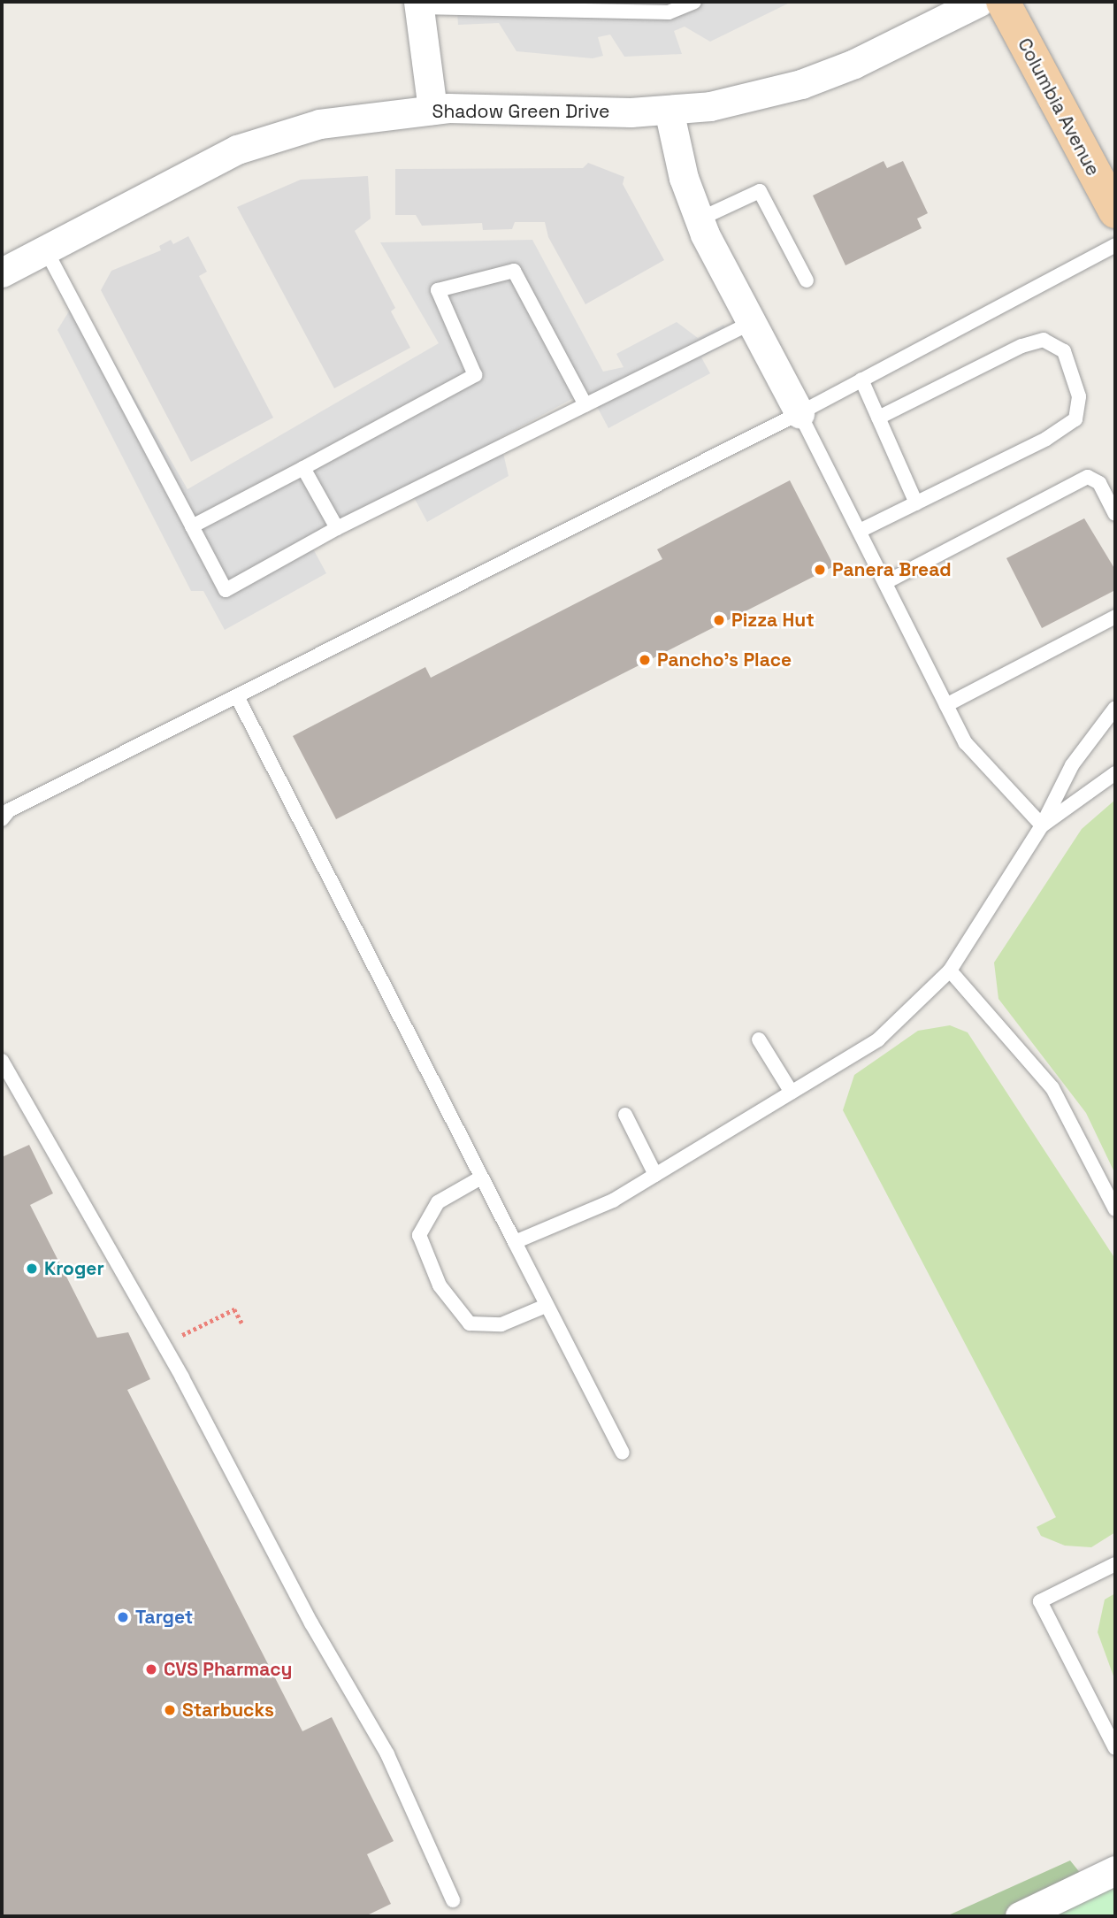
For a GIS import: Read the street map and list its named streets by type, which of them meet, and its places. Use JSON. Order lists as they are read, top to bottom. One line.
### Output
{"streets":{"main road":["Columbia Avenue"],"street":["Shadow Green Drive"]},"places":["Panera Bread","Pizza Hut","Pancho's Place","Kroger","Target","CVS Pharmacy","Starbucks"]}
